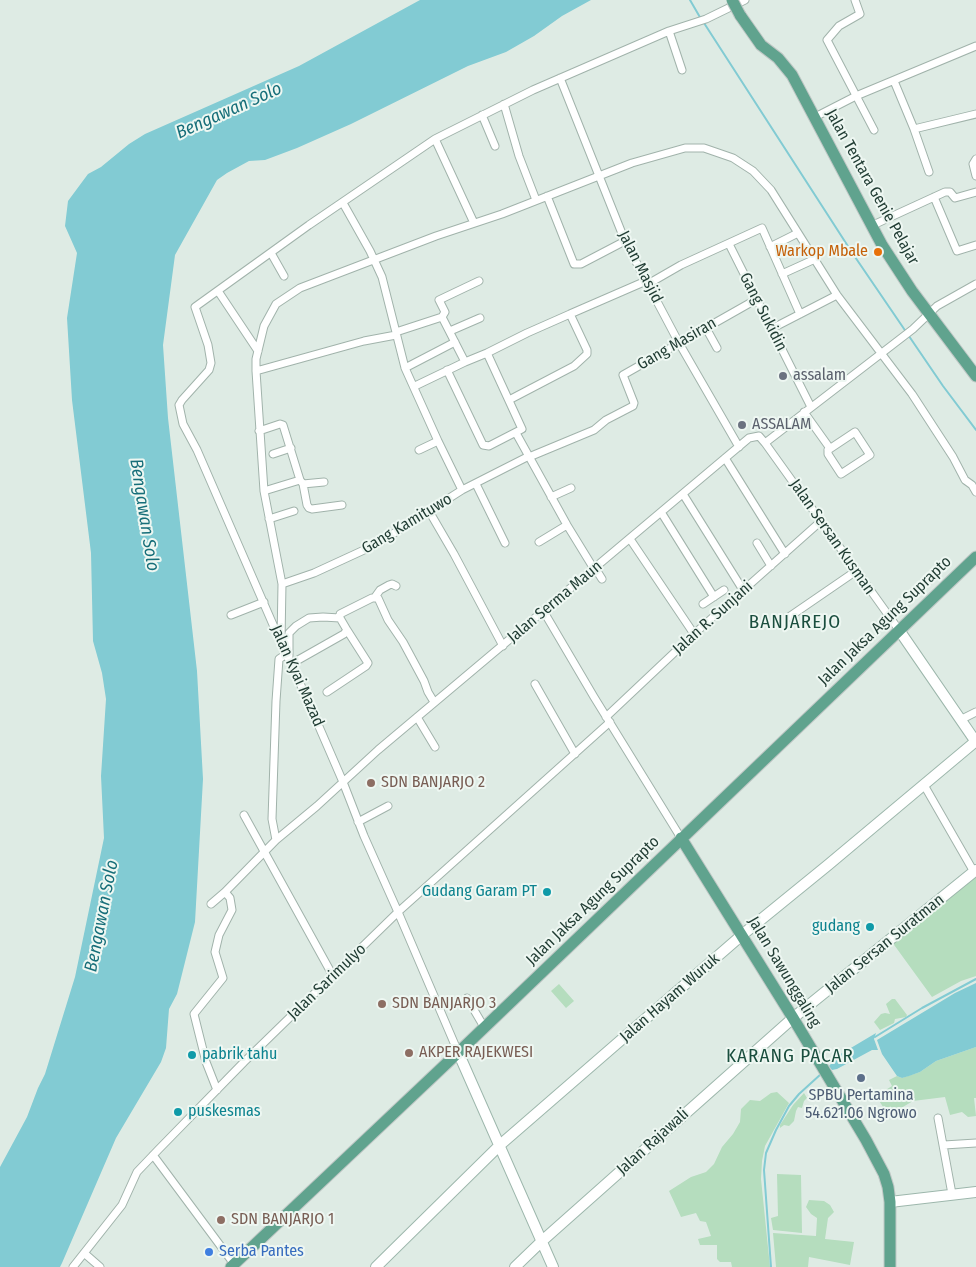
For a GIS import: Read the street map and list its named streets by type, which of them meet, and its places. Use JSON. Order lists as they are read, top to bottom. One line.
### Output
{"streets":{"main road":["Jalan Tentara Genie Pelajar","Jalan Jaksa Agung Suprapto","Jalan Sersan Suratman","Jalan Sawunggaling","Jalan Hayam Wuruk","Jalan Rajawali"],"street":["Jalan Masjid","Gang Sukidin","Gang Masiran","Gang Kamituwo","Jalan Sersan Kusman","Jalan Serma Maun","Jalan R. Sunjani","Jalan Kyai Mazad","Jalan Sarimulyo"]},"crossings":[["Jalan Masjid","Gang Masiran"],["Jalan Masjid","Jalan Serma Maun"],["Gang Sukidin","Gang Masiran"],["Gang Masiran","Gang Kamituwo"],["Jalan Sersan Kusman","Jalan Serma Maun"],["Jalan Sersan Kusman","Jalan R. Sunjani"],["Jalan Sersan Kusman","Jalan Jaksa Agung Suprapto"],["Jalan Serma Maun","Jalan Kyai Mazad"],["Jalan R. Sunjani","Jalan Sarimulyo"],["Jalan Jaksa Agung Suprapto","Jalan Kyai Mazad"],["Jalan Jaksa Agung Suprapto","Jalan Sawunggaling"],["Jalan Kyai Mazad","Jalan Sarimulyo"],["Jalan Sersan Suratman","Jalan Sawunggaling"],["Jalan Sersan Suratman","Jalan Rajawali"],["Jalan Sawunggaling","Jalan Hayam Wuruk"],["Jalan Sawunggaling","Jalan Rajawali"]],"districts":["BANJAREJO","KARANG PACAR"],"water":["Bengawan Solo"],"places":["Warkop Mbale","assalam","ASSALAM","SDN BANJARJO 2","Gudang Garam PT","gudang","SDN BANJARJO 3","AKPER RAJEKWESI","pabrik tahu","SPBU Pertamina 54.621.06 Ngrowo","puskesmas","SDN BANJARJO 1","Serba Pantes"]}
